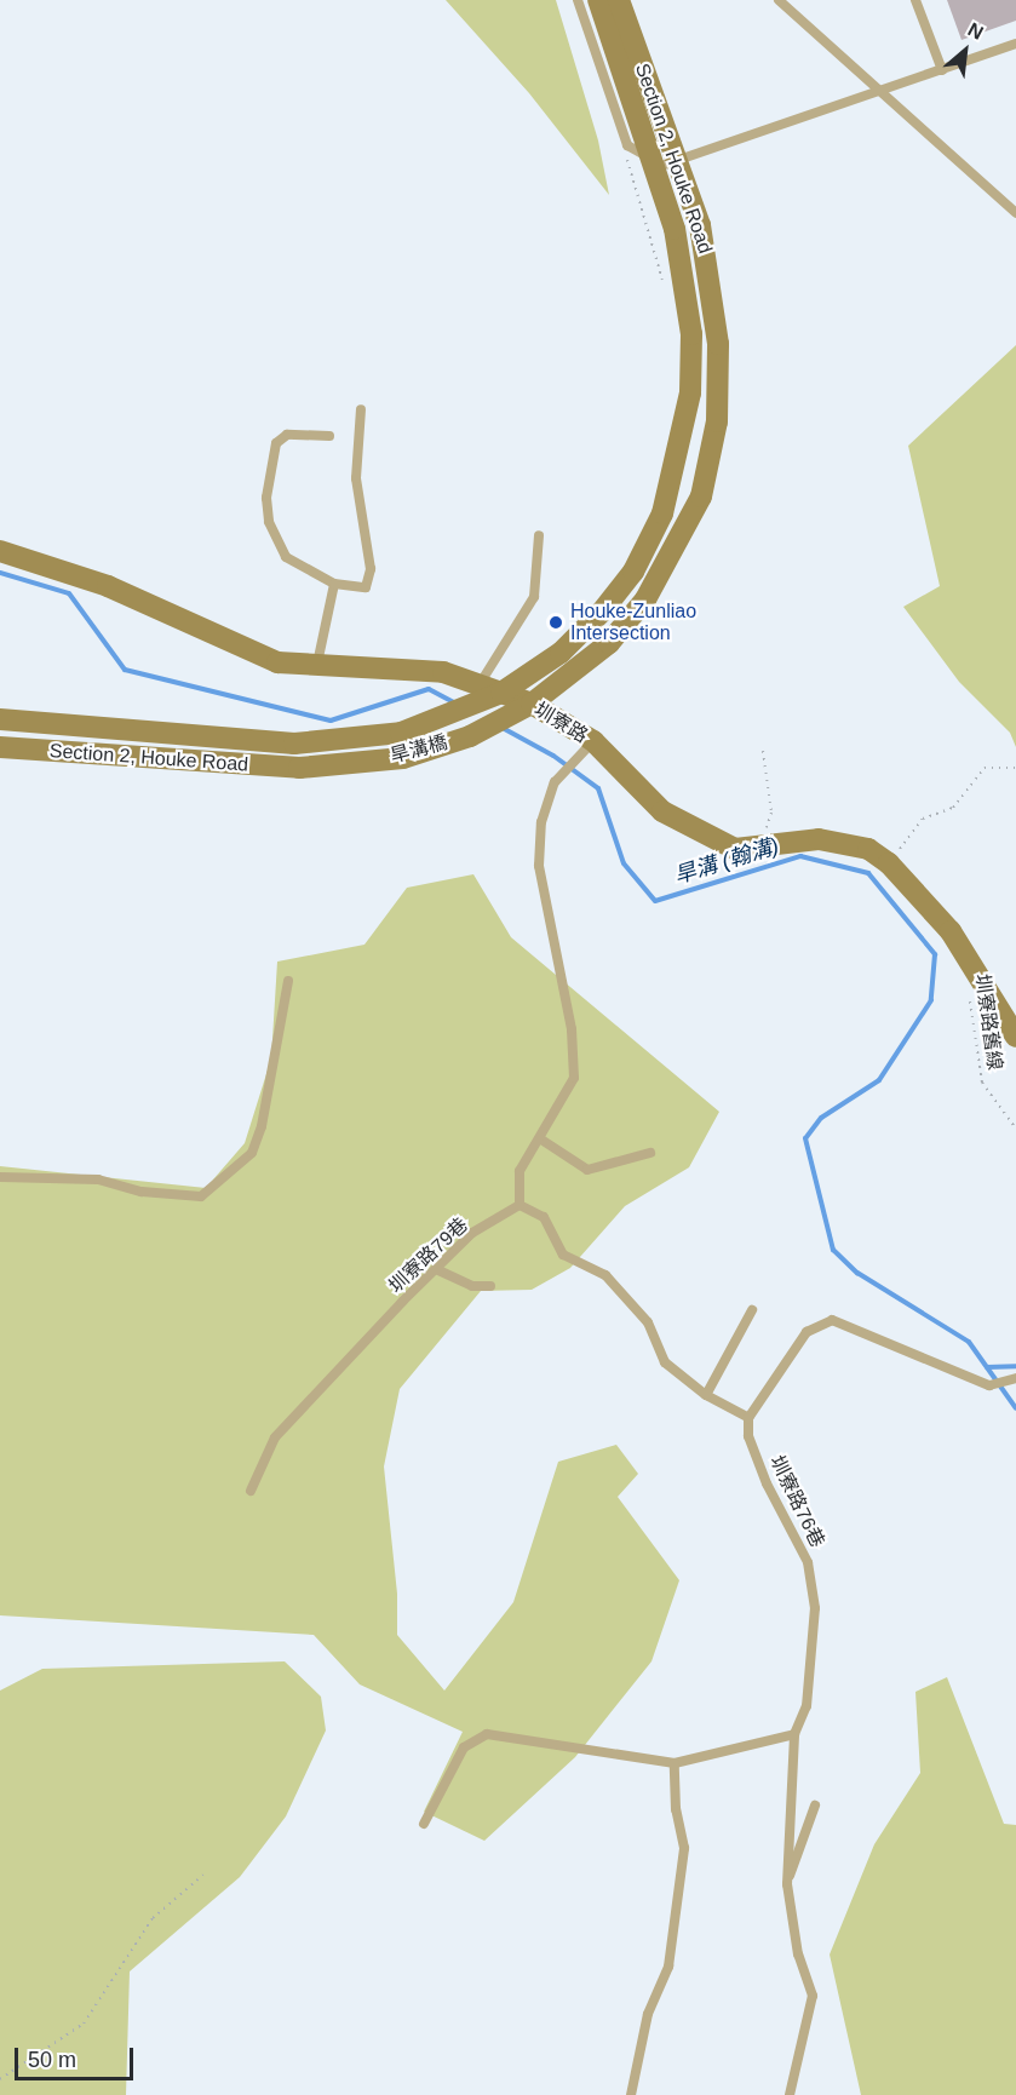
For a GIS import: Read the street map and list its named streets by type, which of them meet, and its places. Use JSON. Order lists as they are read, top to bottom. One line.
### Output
{"streets":{"street":["Section 2, Houke Road","圳寮路","旱溝橋"],"lane":["圳寮路79巷","圳寮路76巷"],"path":["圳寮路舊線"]},"crossings":[["Section 2, Houke Road","圳寮路"],["Section 2, Houke Road","旱溝橋"],["圳寮路","旱溝橋"]],"water":["旱溝 (翰溝)"],"places":["Houke-Zunliao Intersection"],"scale_bar":"50 m","north":"top right"}
